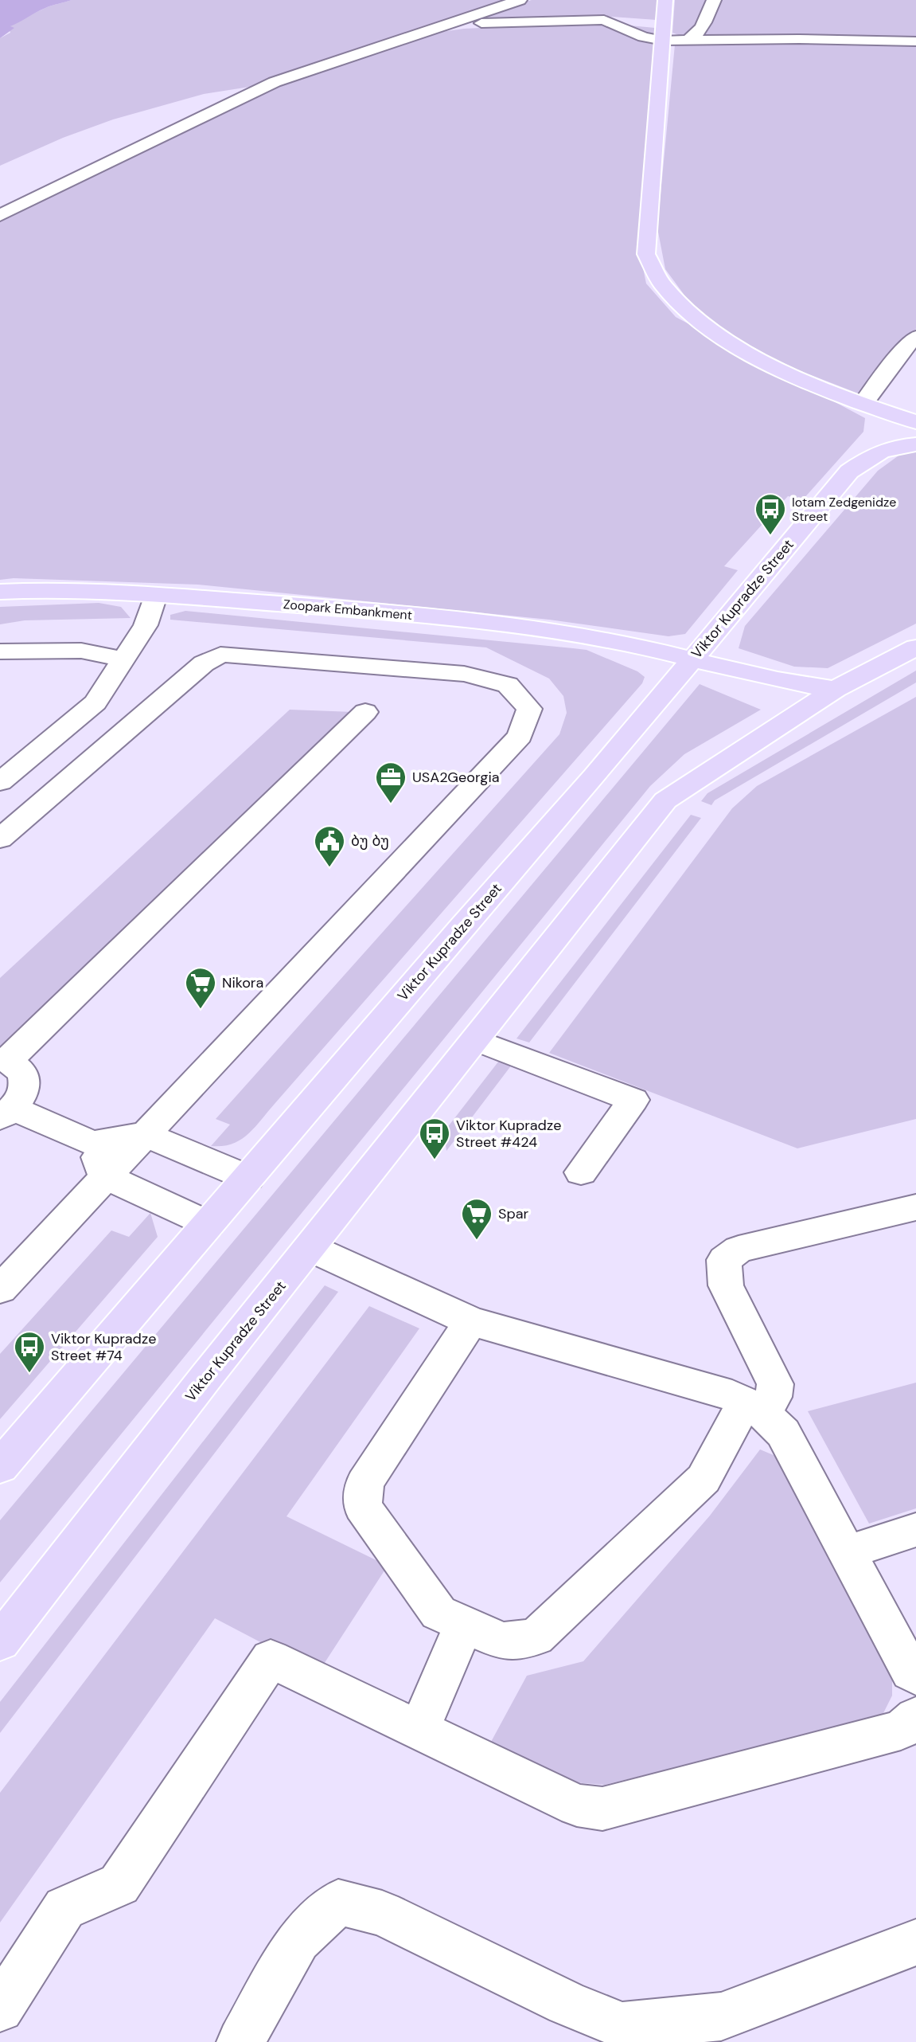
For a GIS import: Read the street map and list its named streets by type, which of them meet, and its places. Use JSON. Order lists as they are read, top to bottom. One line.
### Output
{"streets":{"main road":["Viktor Kupradze Street","Zoopark Embankment"]},"crossings":[["Viktor Kupradze Street","Zoopark Embankment"]],"places":{"bus stop":["Iotam Zedgenidze Street","Viktor Kupradze Street #424","Viktor Kupradze Street #74"],"office":["USA2Georgia"],"public building":["ბუ ბუ"],"supermarket":["Nikora","Spar"]}}
